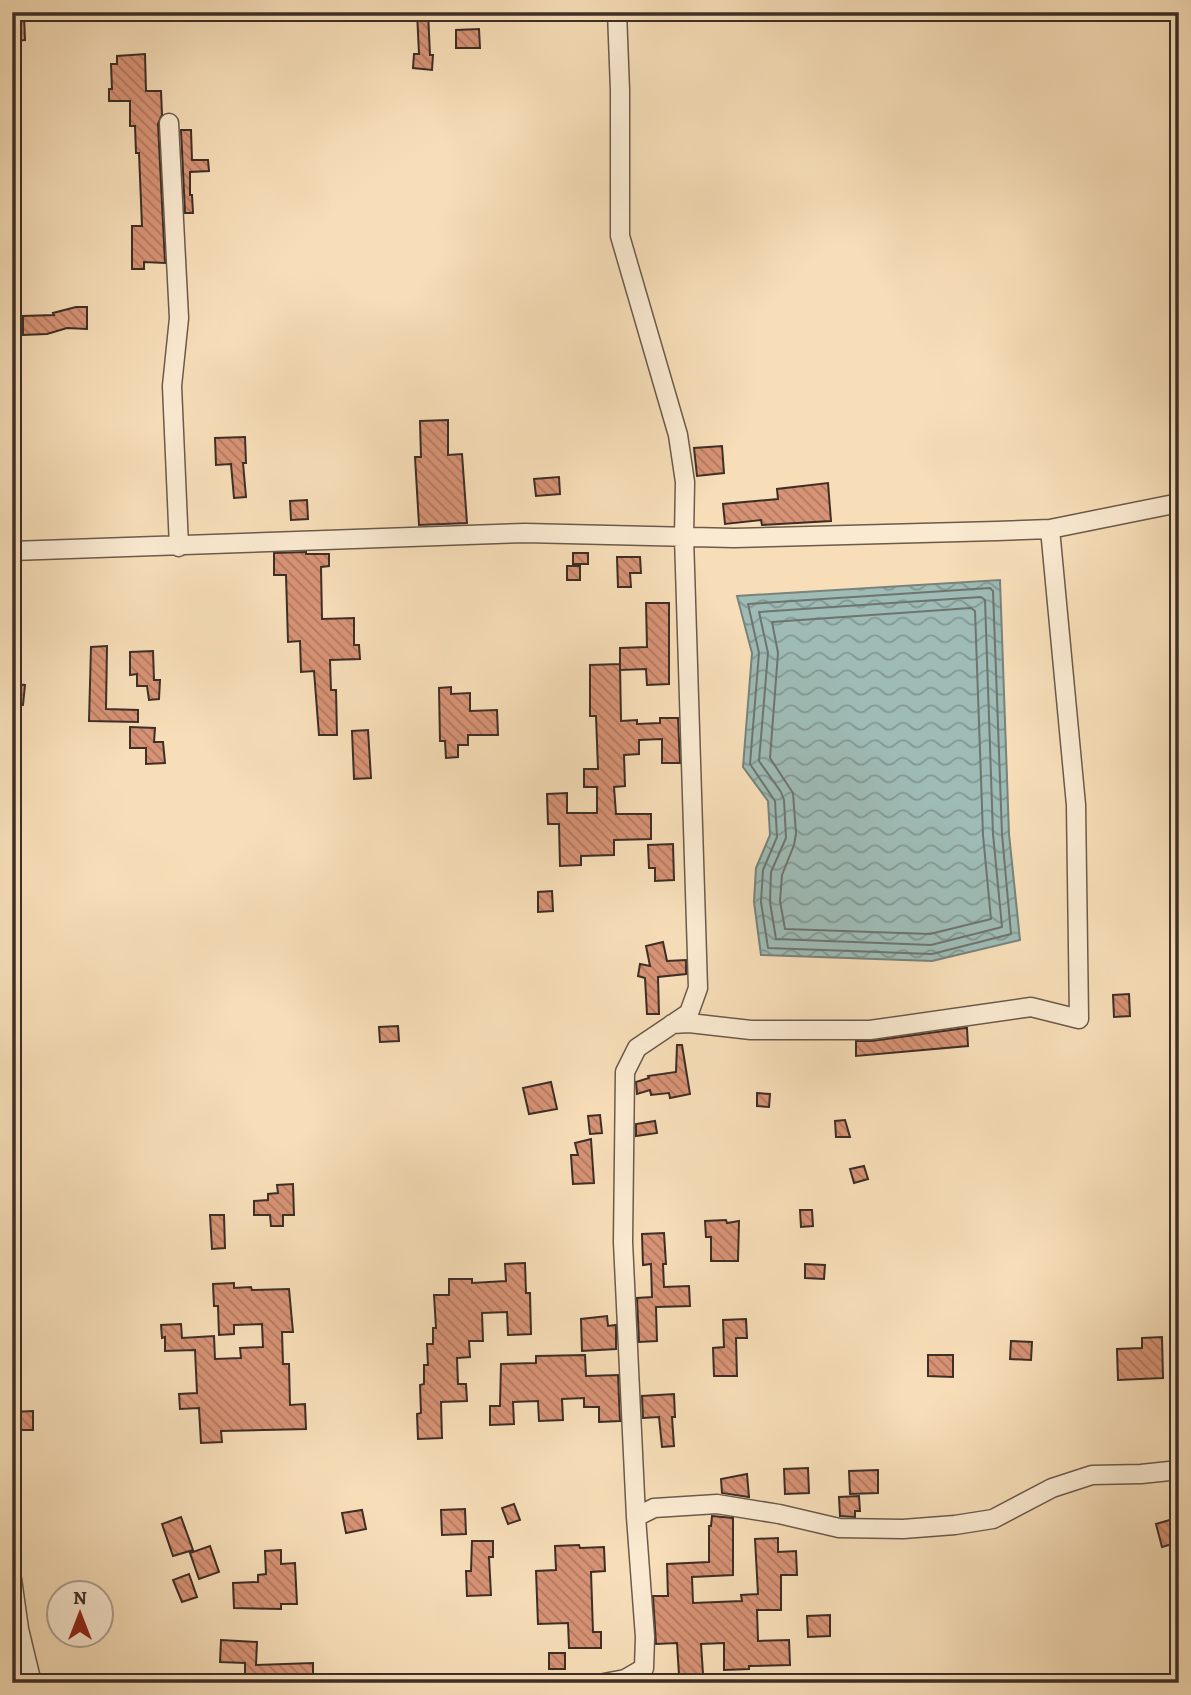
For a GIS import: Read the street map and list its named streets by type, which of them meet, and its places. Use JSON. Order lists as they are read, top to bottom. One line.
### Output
{"north":"top"}
